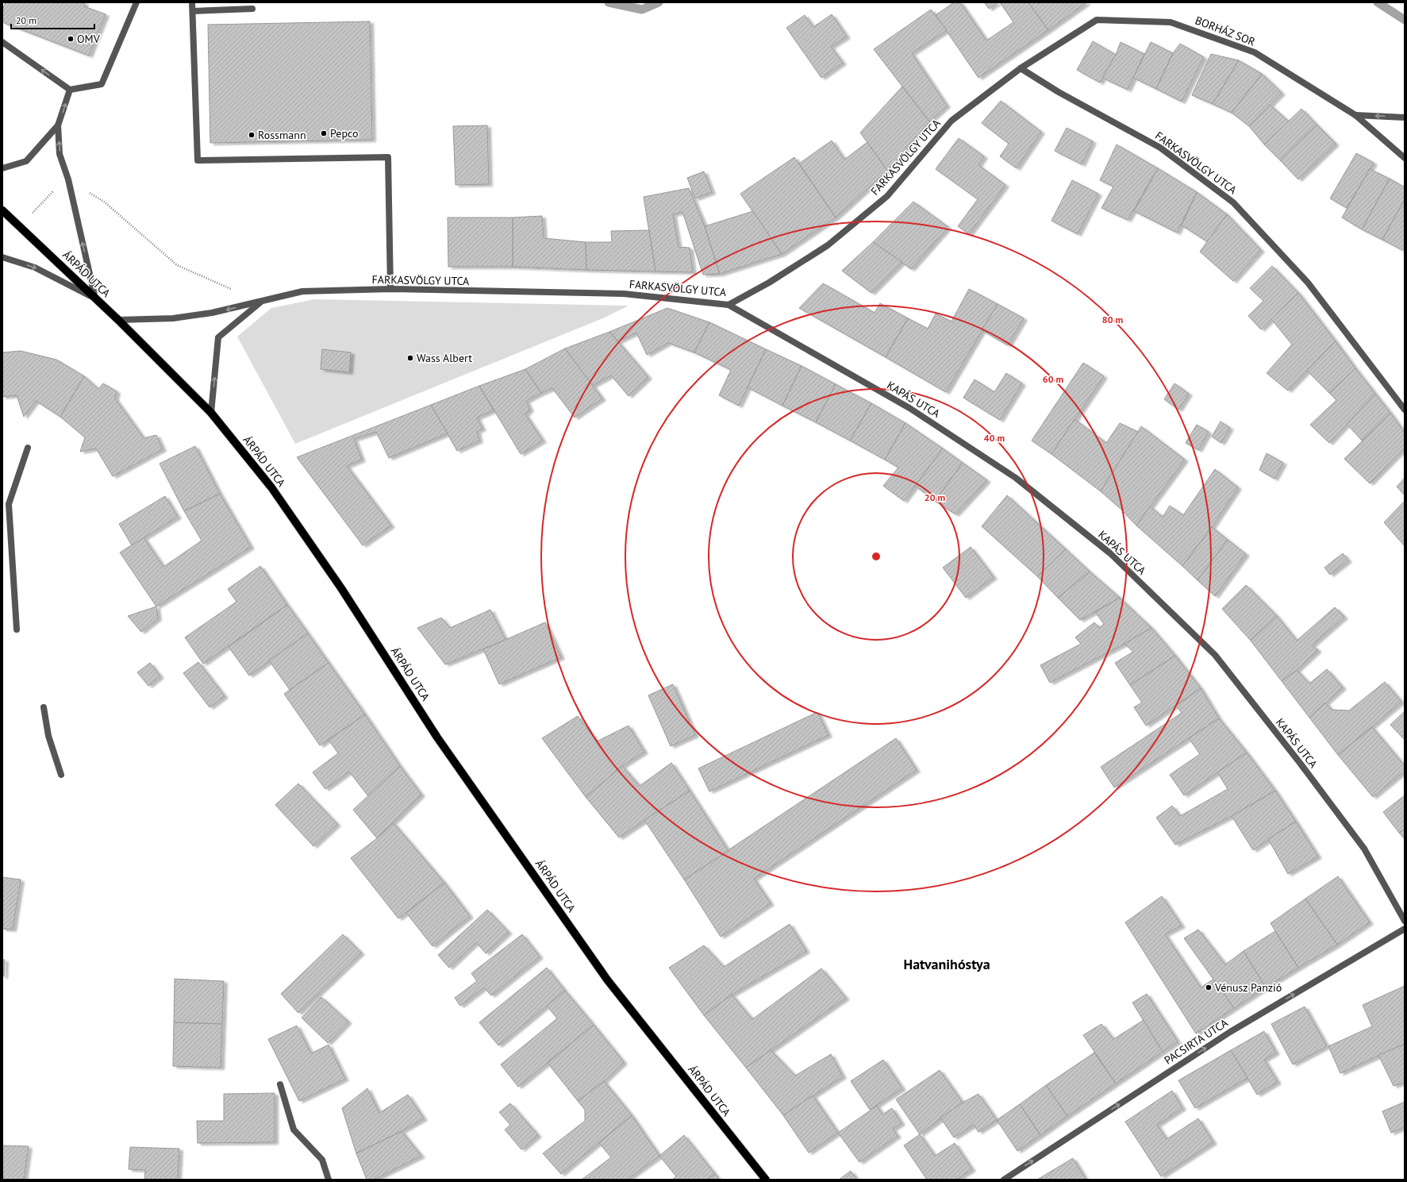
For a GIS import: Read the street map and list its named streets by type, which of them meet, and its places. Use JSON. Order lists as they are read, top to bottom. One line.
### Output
{"streets":{"main road":["ÁRPÁD UTCA"],"street":["BORHÁZ SOR","FARKASVÖLGY UTCA","KAPÁS UTCA","PACSIRTA UTCA"]},"crossings":[["BORHÁZ SOR","FARKASVÖLGY UTCA"],["FARKASVÖLGY UTCA","ÁRPÁD UTCA"],["FARKASVÖLGY UTCA","KAPÁS UTCA"]],"one_way":["PACSIRTA UTCA"],"districts":["Hatvanihóstya"],"places":["OMV","Pepco","Rossmann","Wass Albert","Vénusz Panzió"],"scale_bar":"20 m","rings":["80 m","60 m","40 m","20 m"]}
